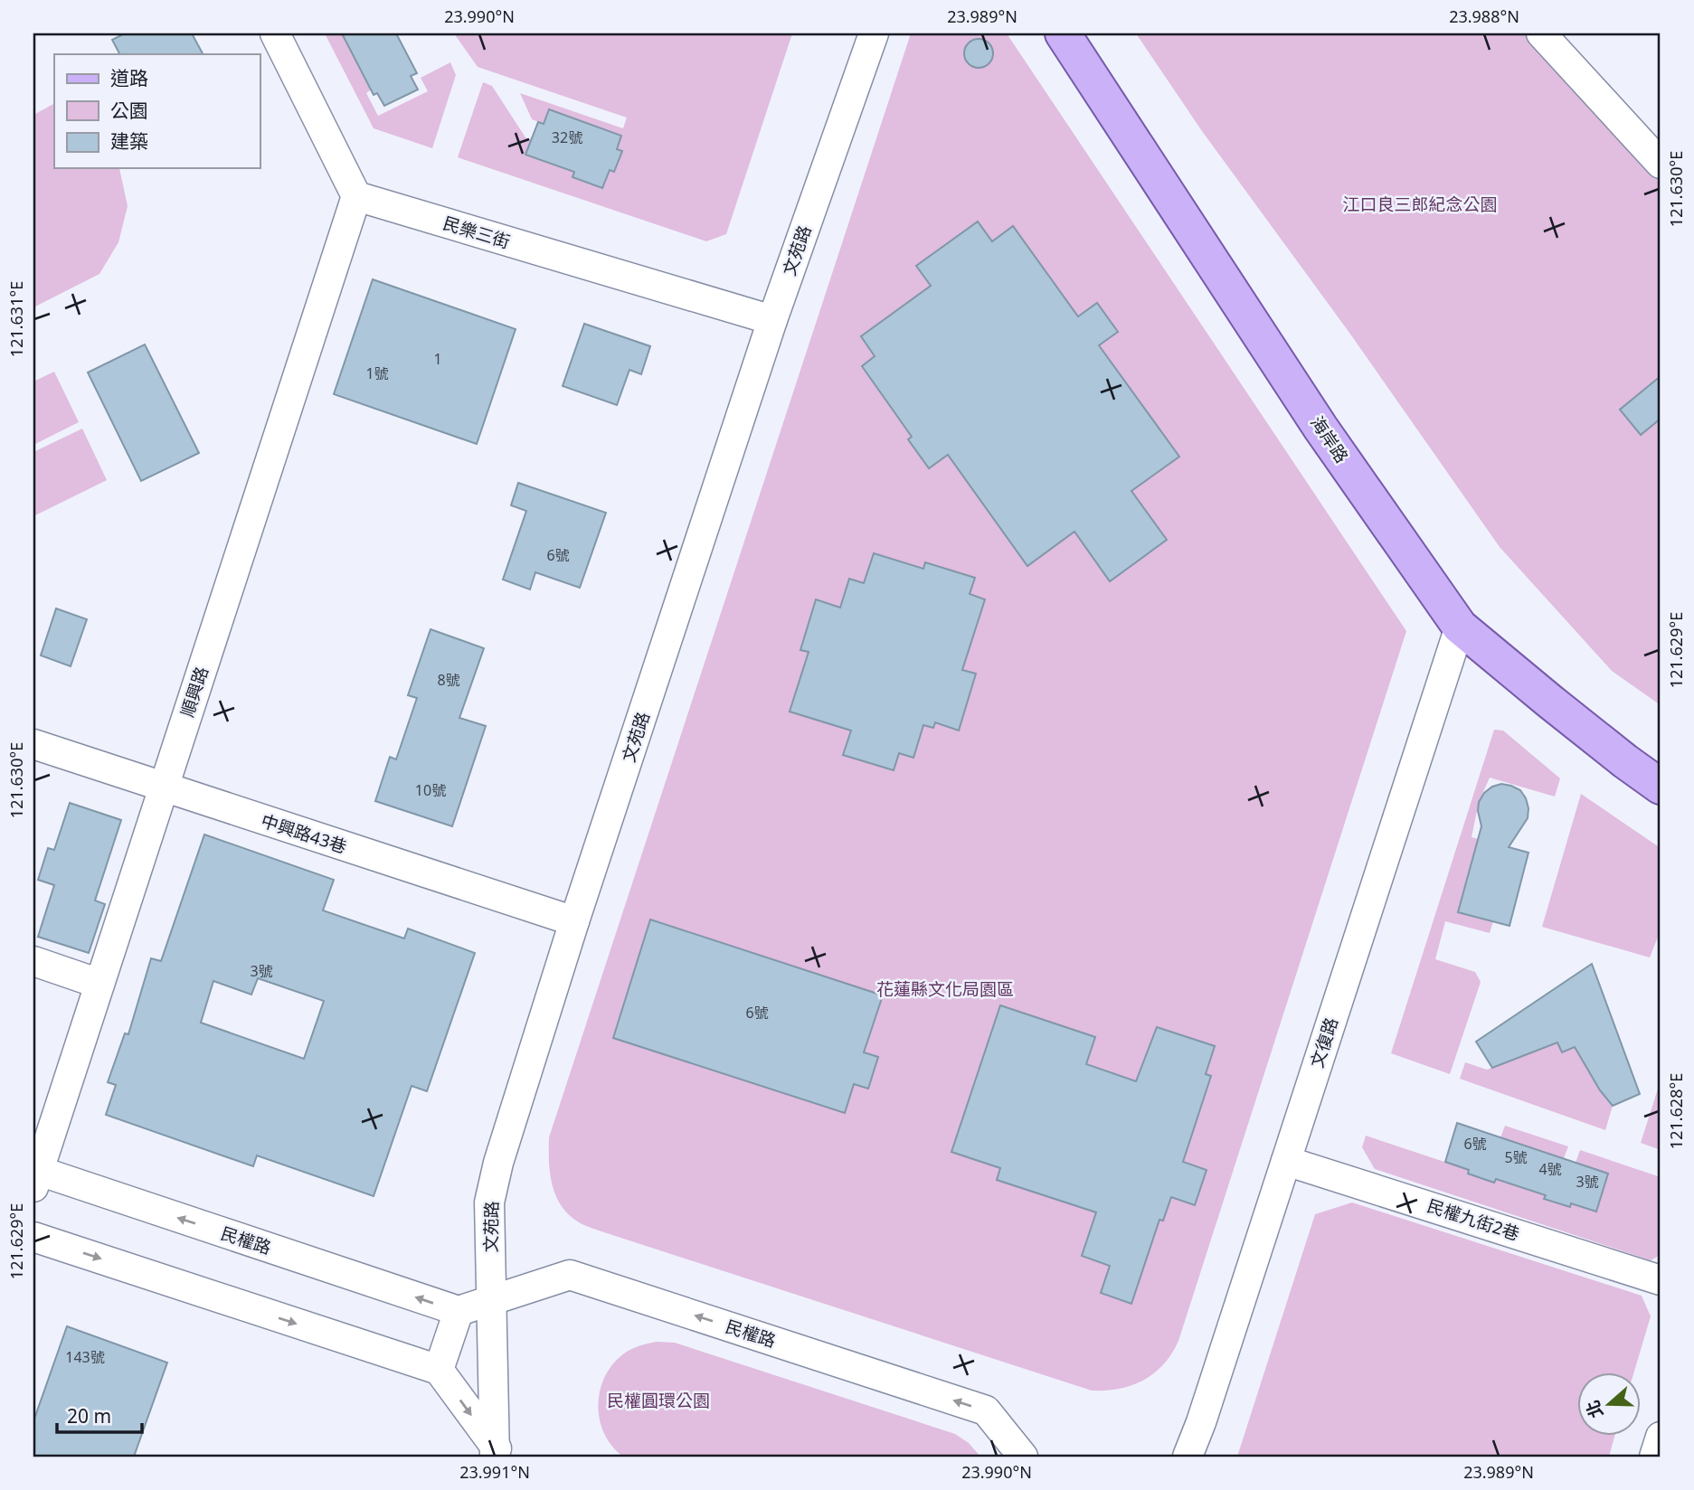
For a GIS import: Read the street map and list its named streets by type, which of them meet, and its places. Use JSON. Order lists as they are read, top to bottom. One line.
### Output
{"streets":{"main road":["海岸路"],"street":["民樂三街","文苑路","順興路","中興路43巷","文復路","民權九街2巷","民權路"]},"crossings":[["民樂三街","文苑路"],["民樂三街","順興路"],["文苑路","中興路43巷"],["文苑路","民權路"],["海岸路","文復路"],["順興路","中興路43巷"],["順興路","民權路"],["文復路","民權九街2巷"]],"parks":["江口良三郎紀念公園","花蓮縣文化局園區","民權圓環公園"],"house_numbers":["32號","1","1號","6號","8號","10號","3號","6號","6號","5號","4號","3號","143號"],"legend":["道路","公園","建築"],"scale_bar":"20 m","north":"left","coordinates":["23.990°N","23.989°N","23.988°N","121.630°E","121.631°E","121.629°E","121.628°E","23.991°N"]}
